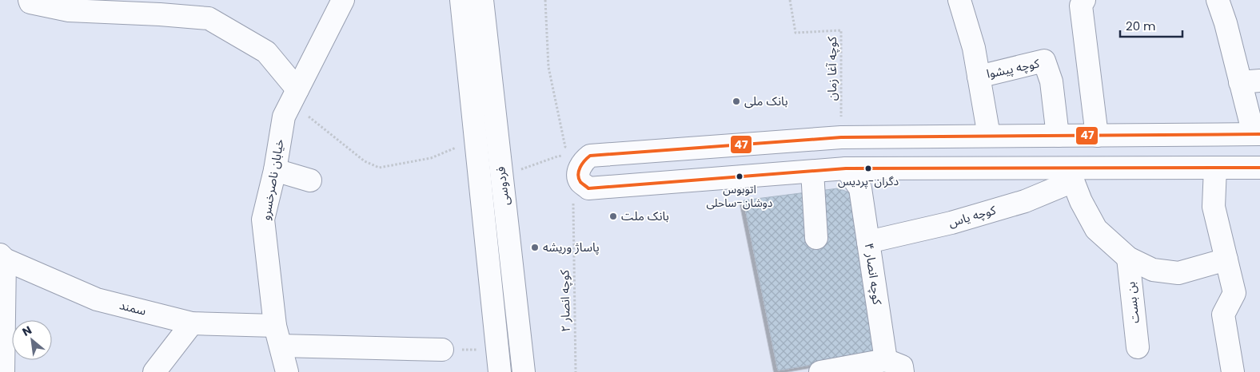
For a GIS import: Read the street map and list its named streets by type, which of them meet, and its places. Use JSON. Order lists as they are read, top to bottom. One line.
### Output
{"streets":{"street":["کوچه پیشوا","خیابان ناصرخسرو","فردوسی","کوچه یاس","کوچه انصار ۴","بن بست","سمند"],"path":["کوچه آغا زمان","کوچه انصار ۲"]},"crossings":[["خیابان ناصرخسرو","سمند"],["کوچه یاس","کوچه انصار ۴"]],"places":["بانک ملی","دگران-پردیس","اتوبوس دوشان-ساحلی","بانک ملت","پاساژ وریشه"],"lines":["transit line 47"],"scale_bar":"20 m","north":"top left"}
